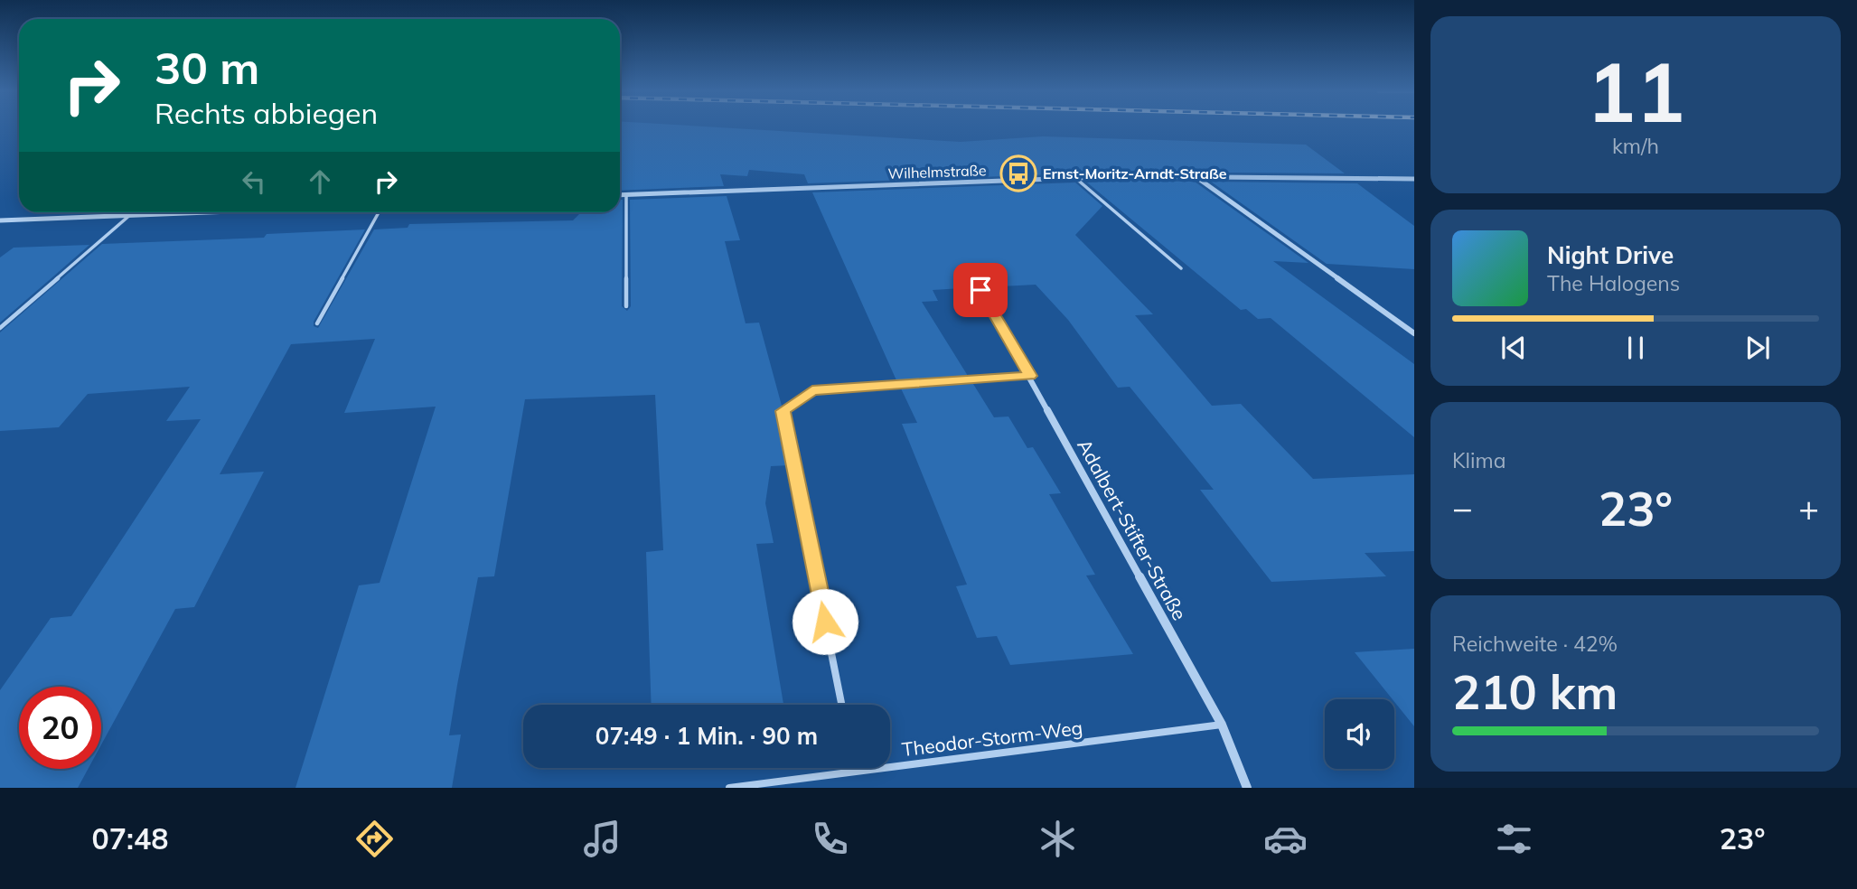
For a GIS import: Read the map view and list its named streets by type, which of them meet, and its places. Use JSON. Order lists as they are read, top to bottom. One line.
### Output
{"streets":{"street":["Wilhelmstraße","Adalbert-Stifter-Straße"],"lane":["Theodor-Storm-Weg"]},"crossings":[["Adalbert-Stifter-Straße","Theodor-Storm-Weg"]],"places":{"bus stop":["Ernst-Moritz-Arndt-Straße"]},"page":{"tile":[["11","km/h"],"Klima",["Reichweite · 42%","210 km"]],"turn":["30 m","Rechts abbiegen"],"song":["Night Drive","The Halogens"],"heat":["−","23°","+"],"limit":"20","trip":"07:49 · 1 Min. · 90 m","tabs":["07:48","23°"]}}
